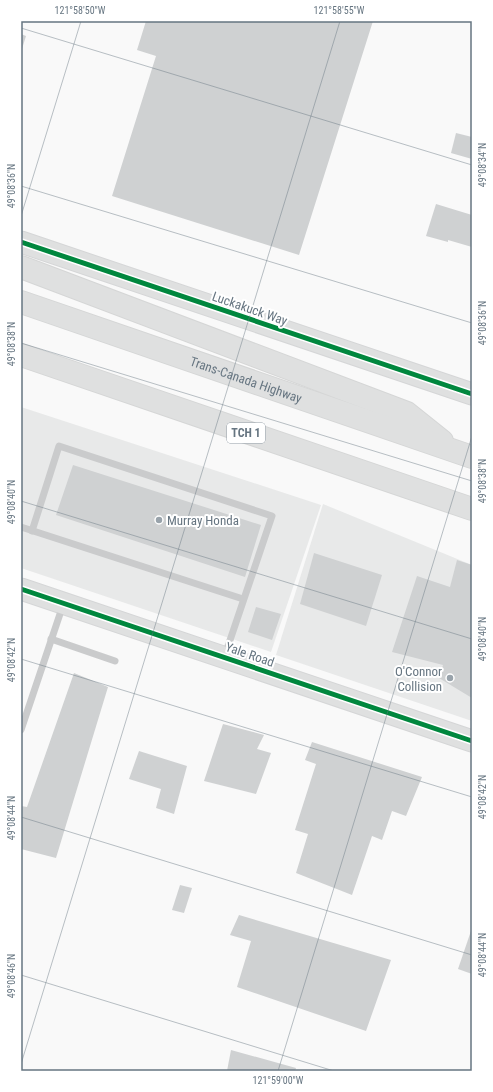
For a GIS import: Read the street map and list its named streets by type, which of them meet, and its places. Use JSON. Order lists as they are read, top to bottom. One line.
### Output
{"streets":{"highway":["Trans-Canada Highway","TCH 1"],"street":["Luckakuck Way","Yale Road"]},"places":["Murray Honda","O'Connor Collision"],"coordinates":["121°58'50\"W","121°58'55\"W","49°08'34\"N","49°08'36\"N","49°08'38\"N","49°08'40\"N","49°08'42\"N","49°08'44\"N","49°08'46\"N","121°59'00\"W"]}
